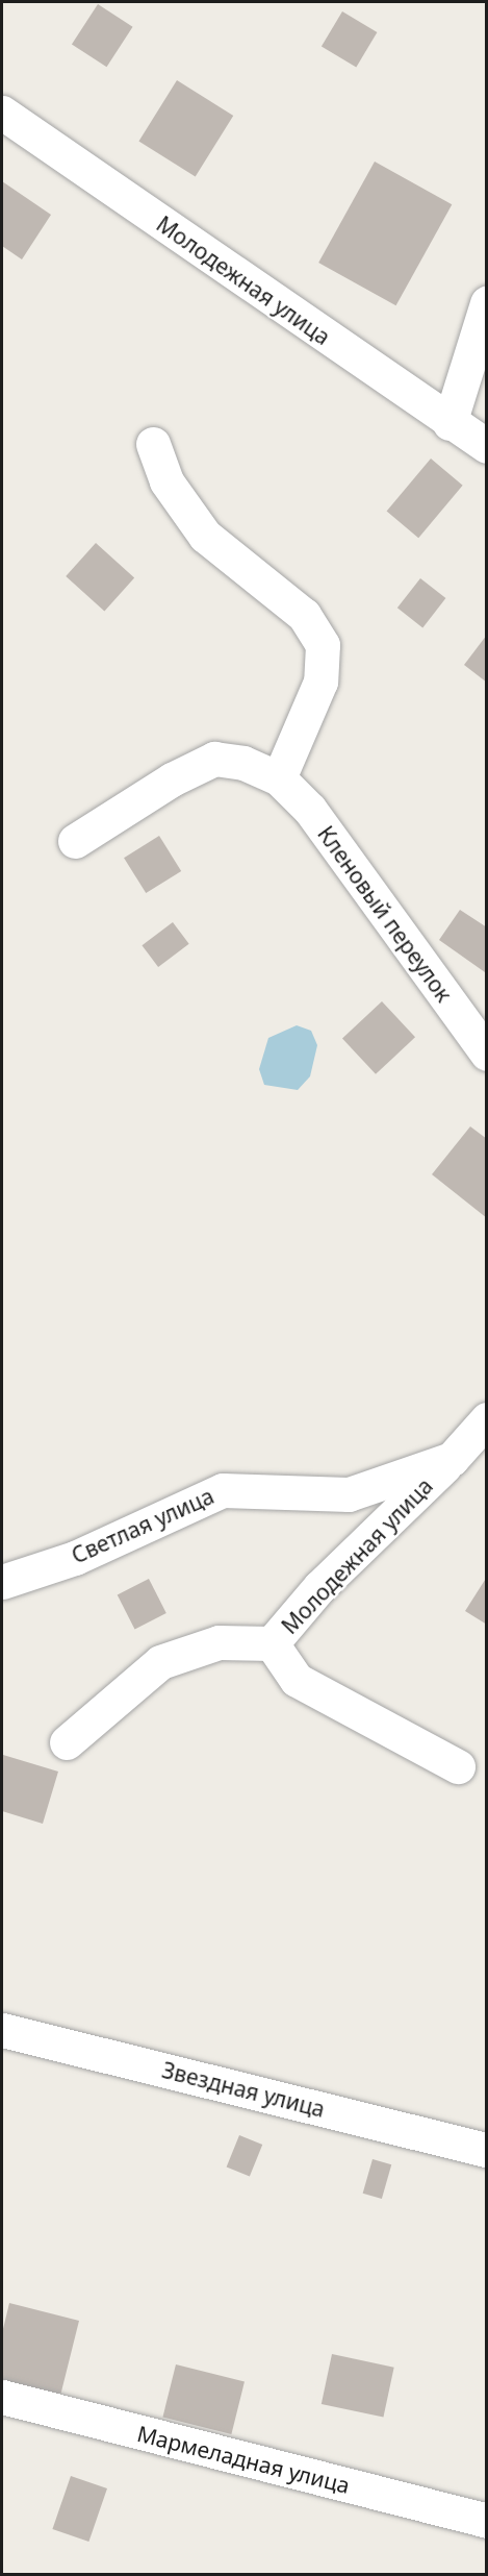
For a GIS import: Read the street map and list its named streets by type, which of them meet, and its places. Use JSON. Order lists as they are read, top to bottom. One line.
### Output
{"streets":{"street":["Молодежная улица","Кленовый переулок","Светлая улица","Звездная улица","Мармеладная улица"]},"crossings":[["Молодежная улица","Светлая улица"]]}
